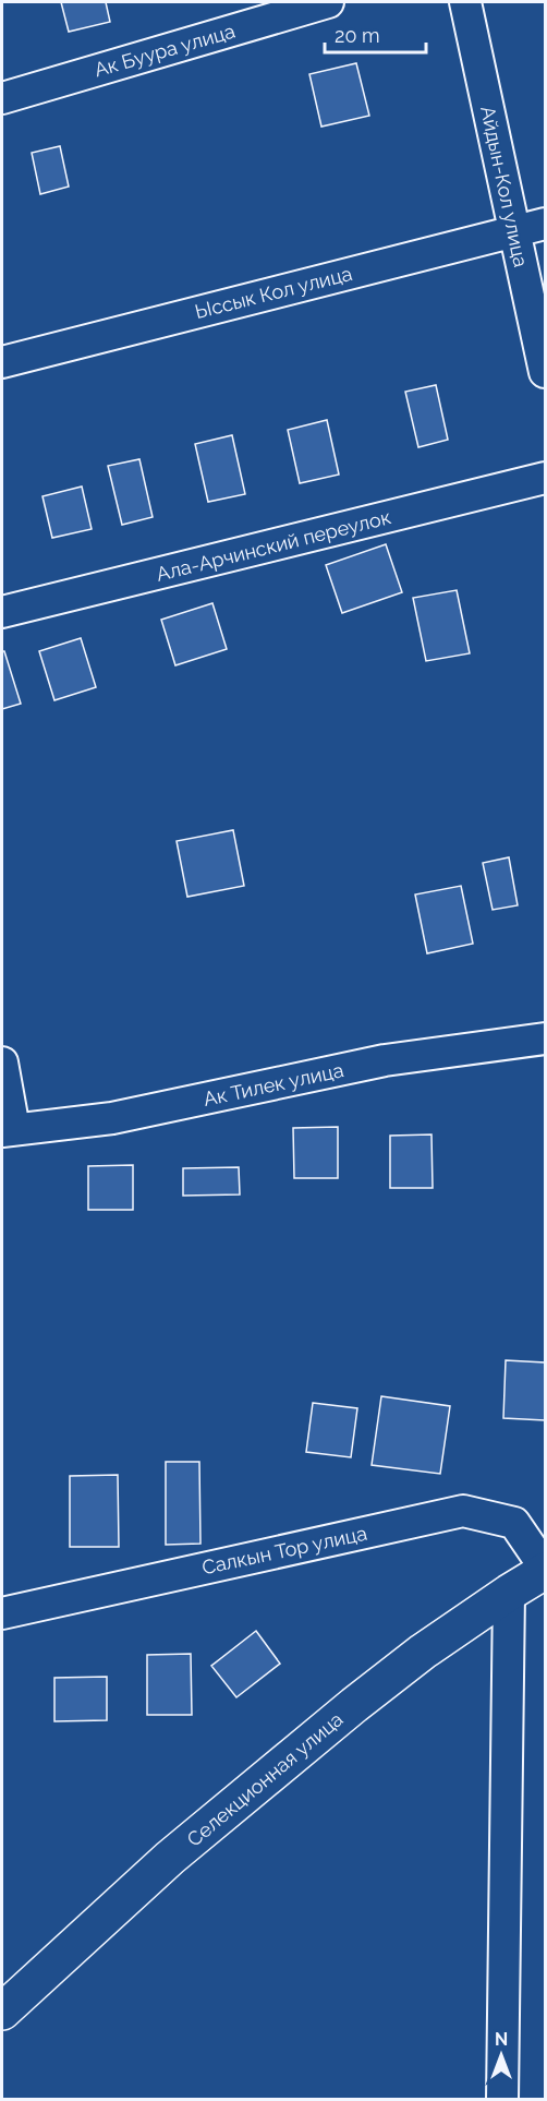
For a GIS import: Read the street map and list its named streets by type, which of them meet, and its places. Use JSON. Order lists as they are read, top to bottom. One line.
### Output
{"streets":{"street":["Ак Буура улица","Айдын-Кол улица","Ыссык Кол улица","Ала-Арчинский переулок","Ак Тилек улица","Салкын Тор улица","Селекционная улица"]},"crossings":[["Айдын-Кол улица","Ыссык Кол улица"],["Салкын Тор улица","Селекционная улица"]],"scale_bar":"20 m","north":"top"}
